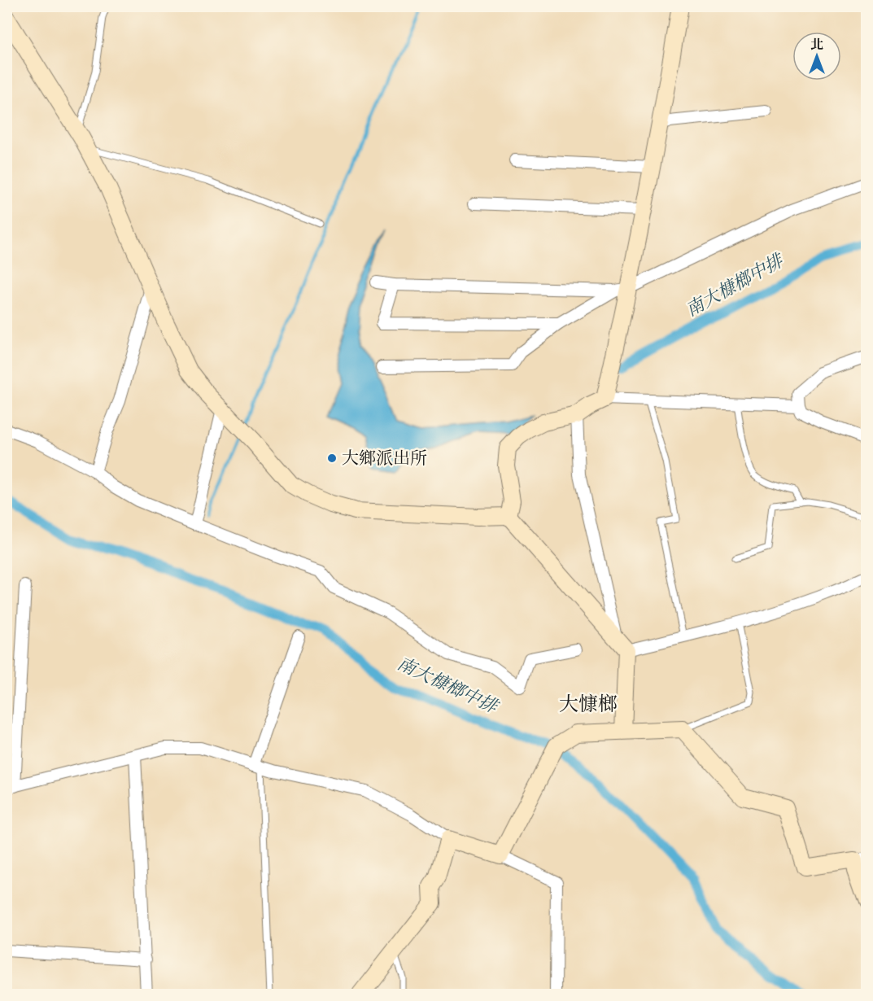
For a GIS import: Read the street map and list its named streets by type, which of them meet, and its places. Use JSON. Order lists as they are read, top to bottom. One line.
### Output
{"districts":["大慷榔"],"water":["南大槺榔中排"],"places":["大鄉派出所"],"north":"top"}
